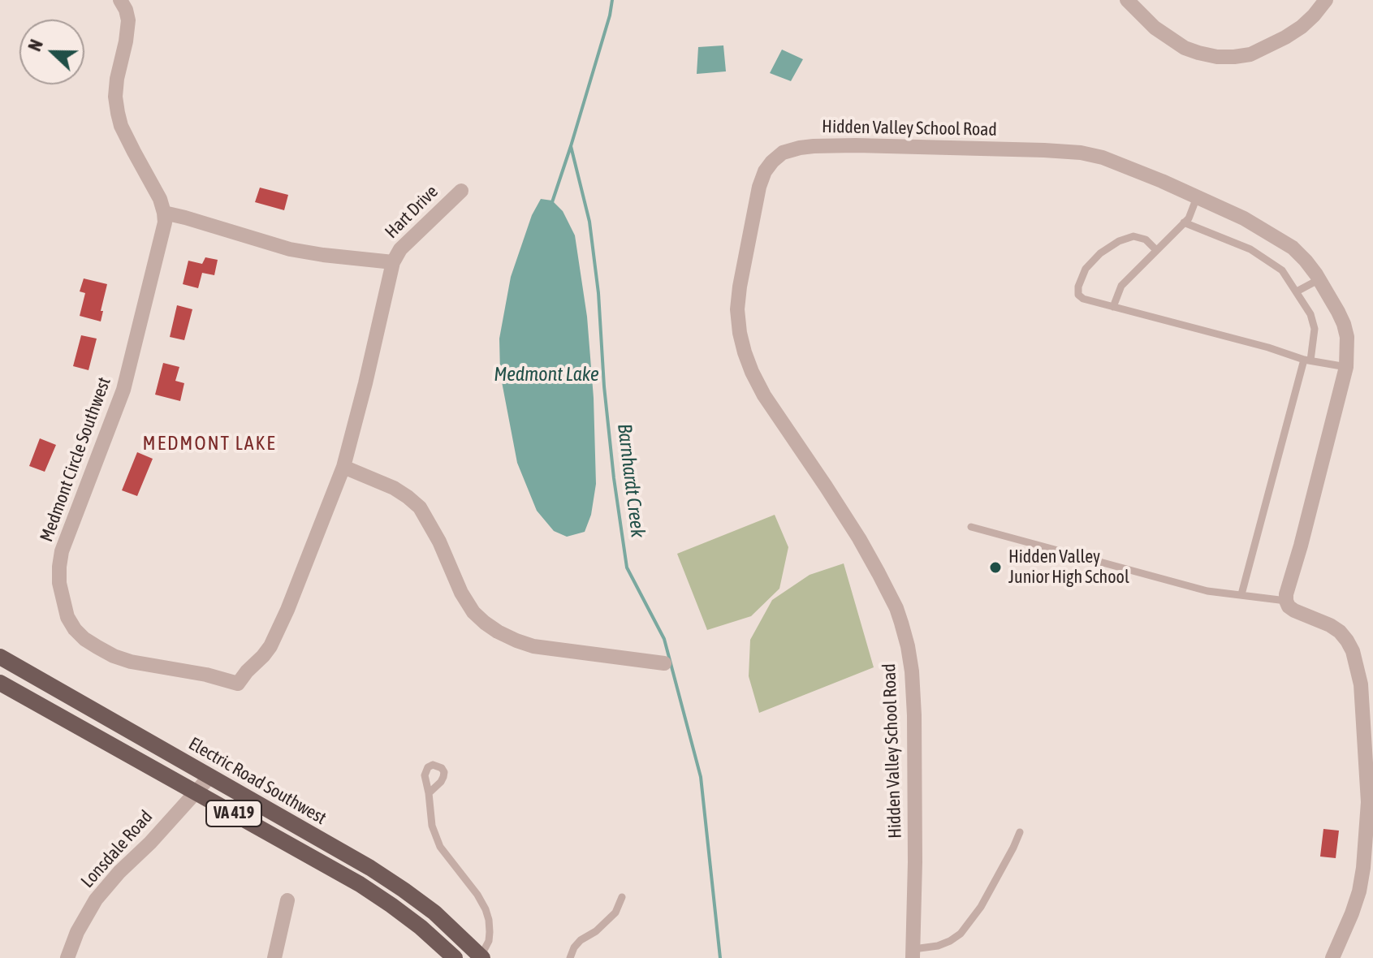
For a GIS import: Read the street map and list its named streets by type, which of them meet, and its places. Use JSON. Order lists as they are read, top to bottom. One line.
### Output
{"streets":{"main road":["Electric Road Southwest","VA 419"],"street":["Hidden Valley School Road","Hart Drive","Medmont Circle Southwest","Lonsdale Road"]},"crossings":[["Hart Drive","Medmont Circle Southwest"],["Electric Road Southwest","Lonsdale Road"],["VA 419","Lonsdale Road"]],"districts":["MEDMONT LAKE"],"water":["Medmont Lake","Barnhardt Creek"],"places":["Hidden Valley Junior High School"],"north":"left"}
